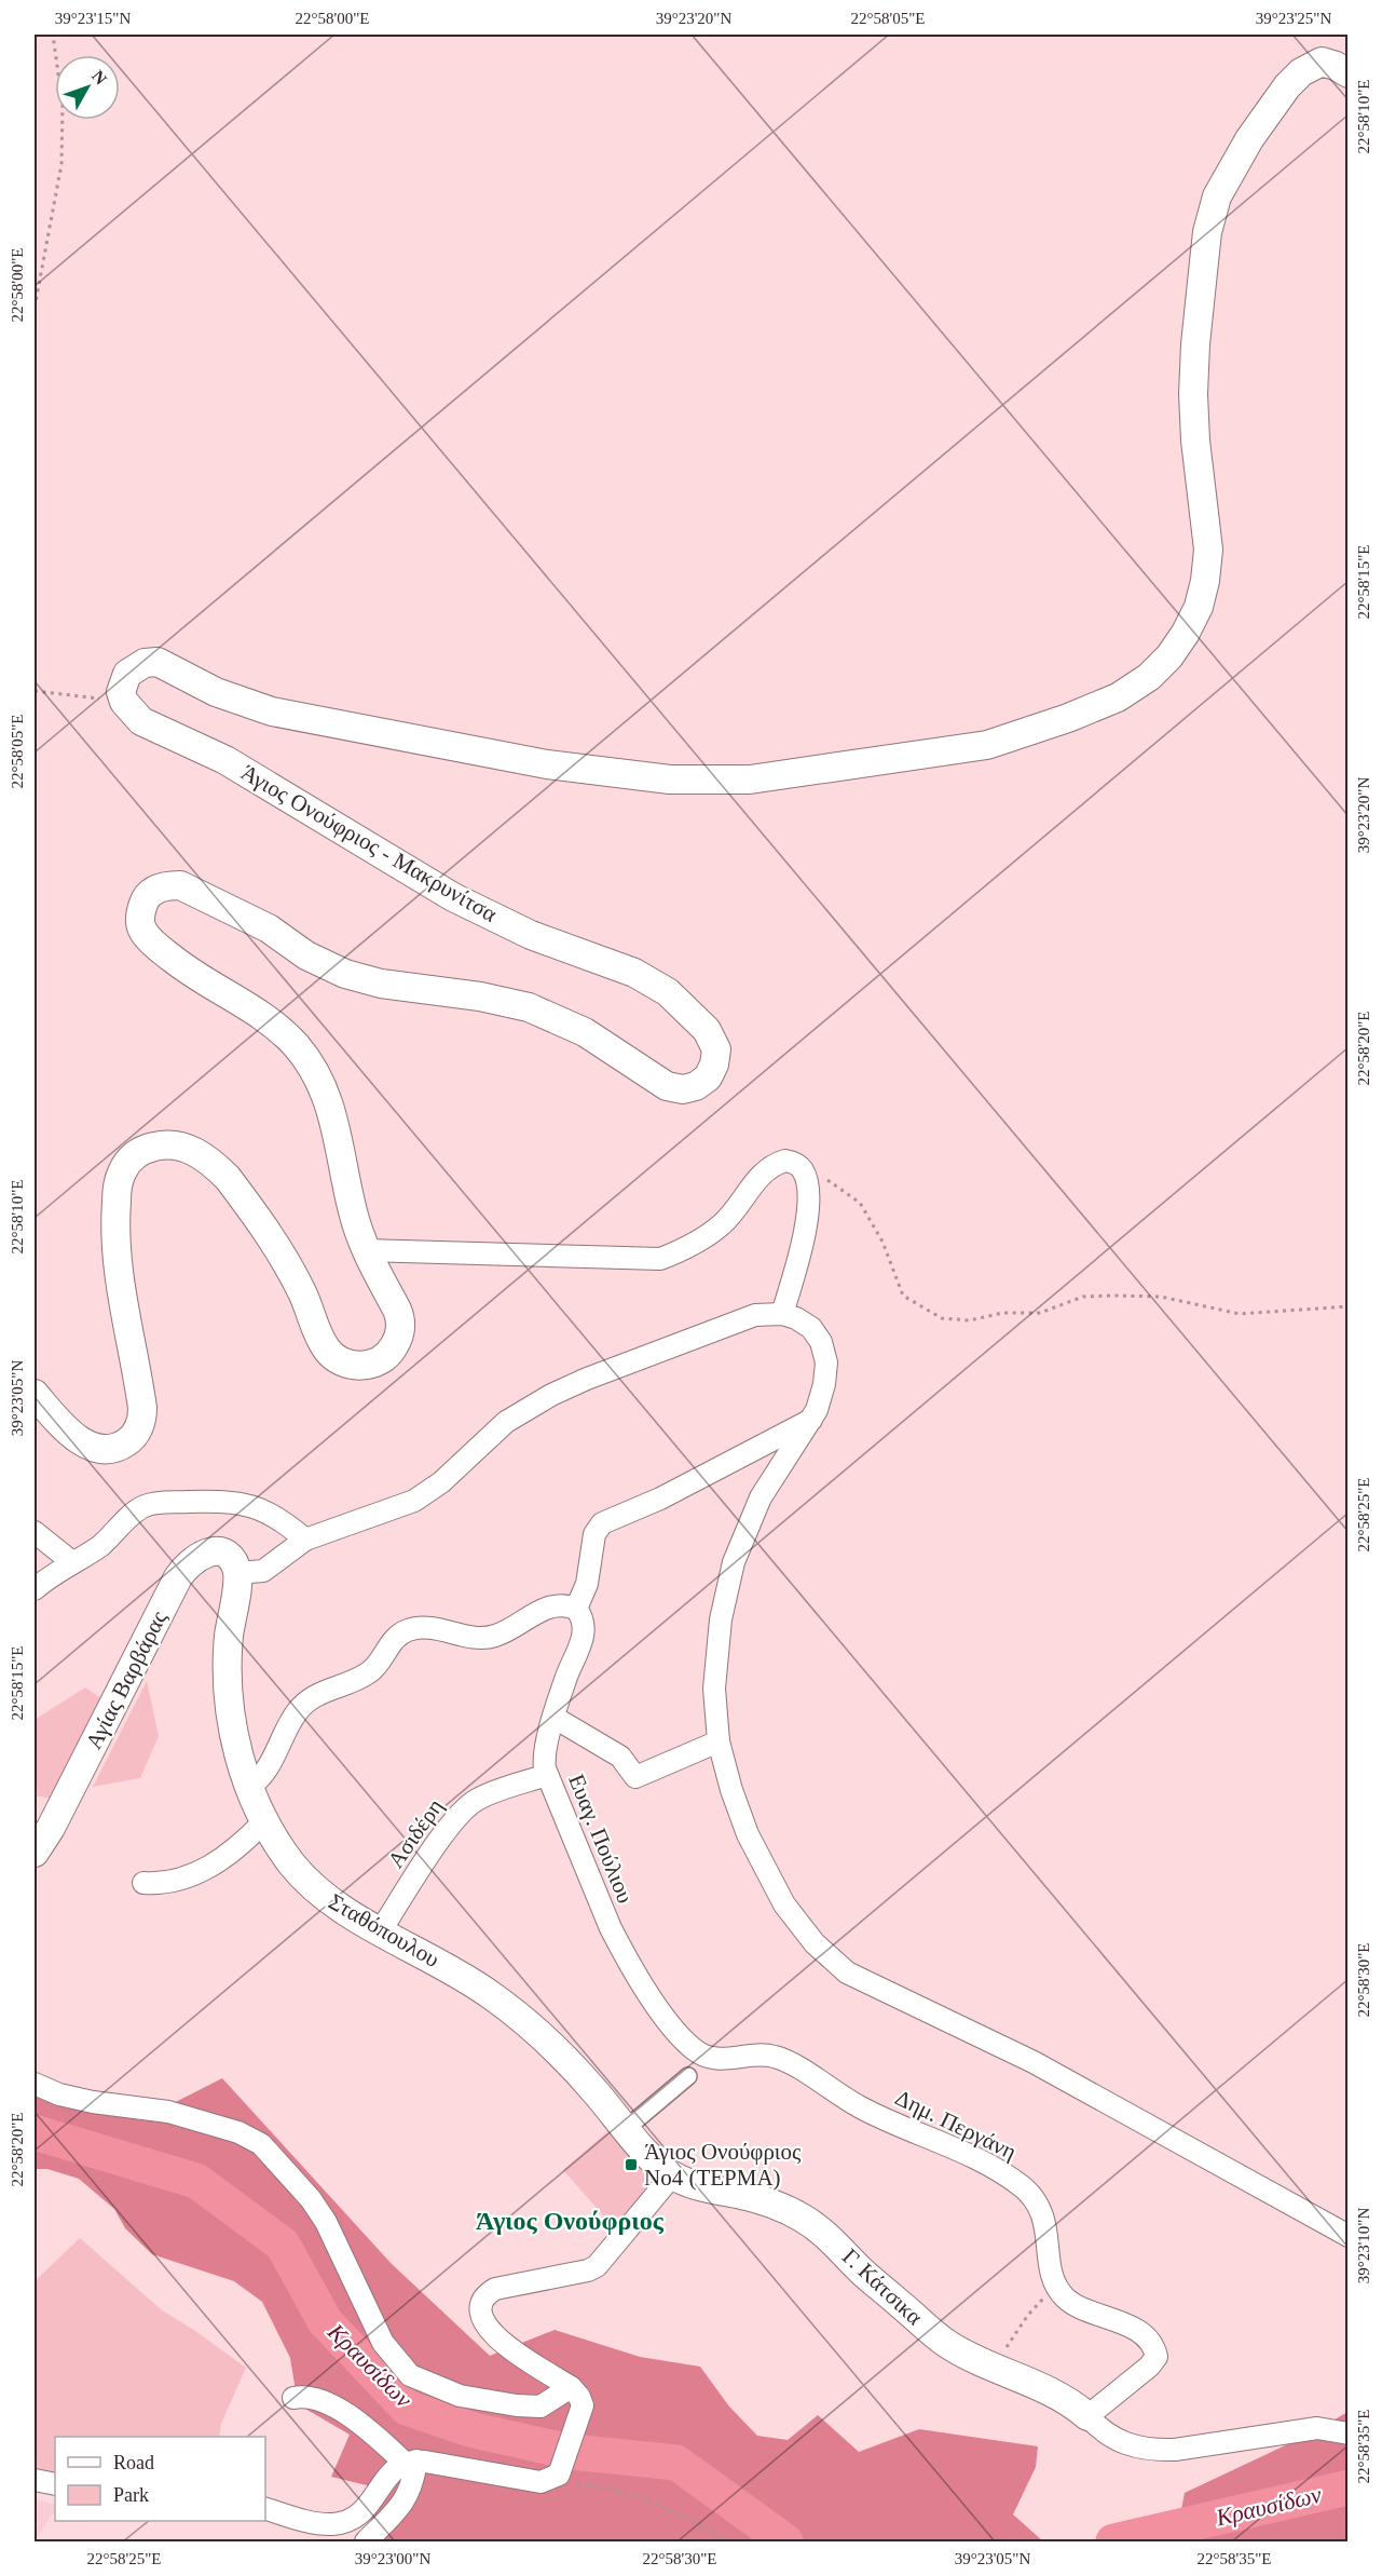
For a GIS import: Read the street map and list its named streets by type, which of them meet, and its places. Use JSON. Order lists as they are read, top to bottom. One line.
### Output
{"streets":{"street":["Άγιος Ονούφριος - Μακρυνίτσα","Αγίας Βαρβάρας","Ασιδέρη","Ευαγ. Πούλιου","Σταθόπουλου","Δημ. Περγάνη","Γ. Κάτσικα"]},"crossings":[["Αγίας Βαρβάρας","Σταθόπουλου"],["Ασιδέρη","Ευαγ. Πούλιου"],["Ασιδέρη","Σταθόπουλου"],["Ευαγ. Πούλιου","Δημ. Περγάνη"],["Σταθόπουλου","Γ. Κάτσικα"]],"districts":["Άγιος Ονούφριος"],"water":["Κραυσίδων"],"places":{"transit":["Άγιος Ονούφριος Νο4 (ΤΕΡΜΑ)"]},"legend":["Road","Park"],"north":"top right","coordinates":["39°23'15\"N","22°58'00\"E","39°23'20\"N","22°58'05\"E","39°23'25\"N","22°58'10\"E","22°58'15\"E","22°58'20\"E","39°23'05\"N","22°58'25\"E","22°58'30\"E","39°23'10\"N","22°58'35\"E","39°23'00\"N"]}
